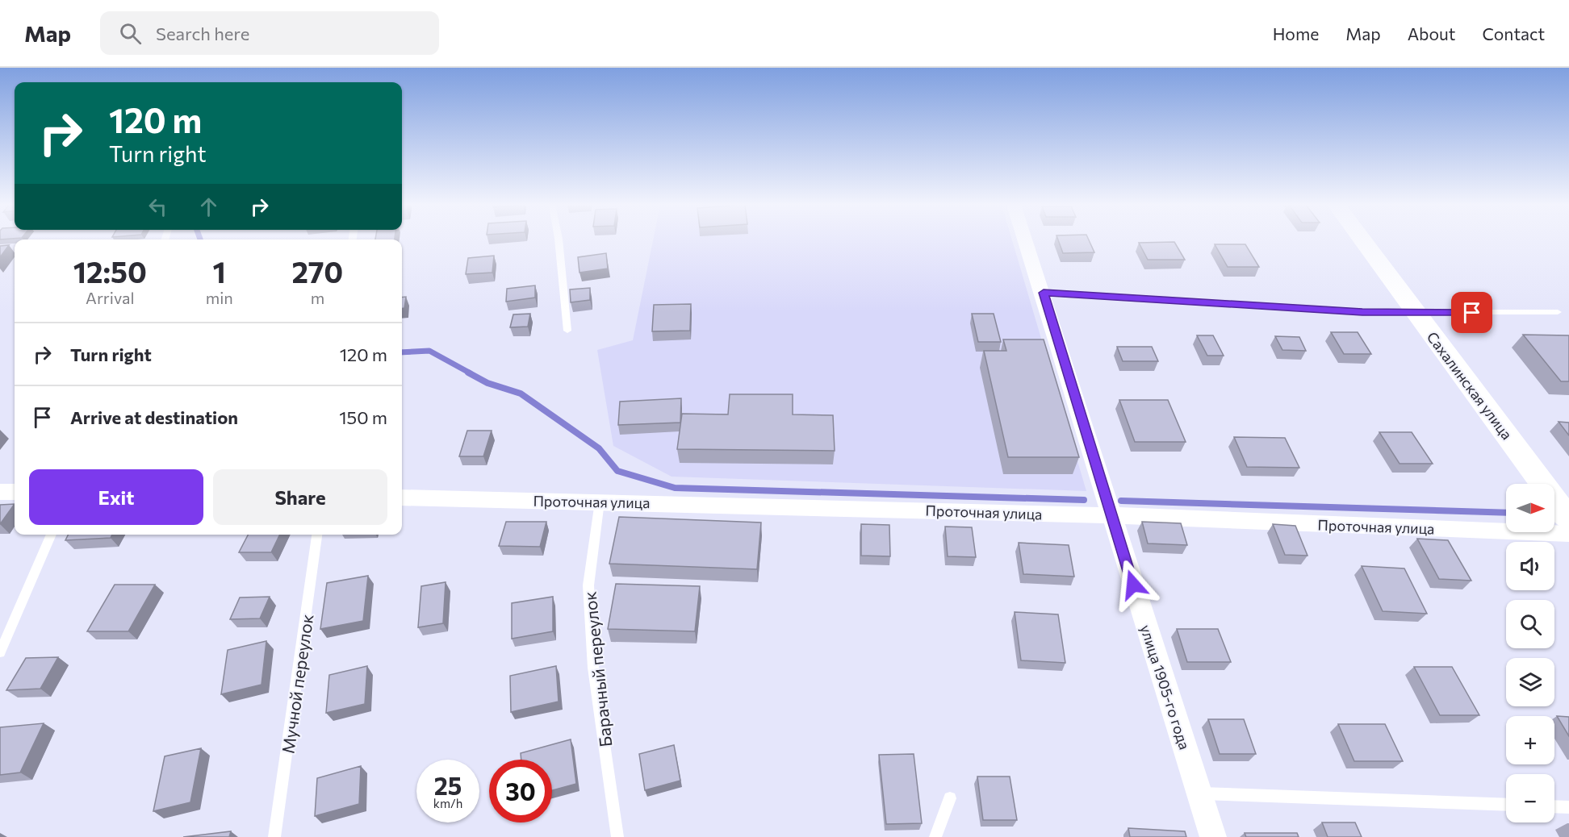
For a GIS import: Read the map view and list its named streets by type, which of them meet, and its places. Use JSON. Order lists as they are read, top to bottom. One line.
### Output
{"streets":{"main road":["Сахалинская улица"],"street":["Проточная улица","улица 1905-го года"],"lane":["Барачный переулок","Мучной переулок"]},"crossings":[["Проточная улица","Барачный переулок"],["Проточная улица","улица 1905-го года"]],"north":"right","page":{"header":"Map","search":"Search here","nav":["Home","Map","About","Contact"],"turn":["120 m","Turn right"],"eta":["12:50","Arrival","1","min","270","m"],"list":[{"name":"Turn right","value":"120 m"},{"name":"Arrive at destination","value":"150 m"}],"buttons":["Exit","Share"],"map_buttons":["+","−"],"speed":"25 km/h","limit":"30"}}
